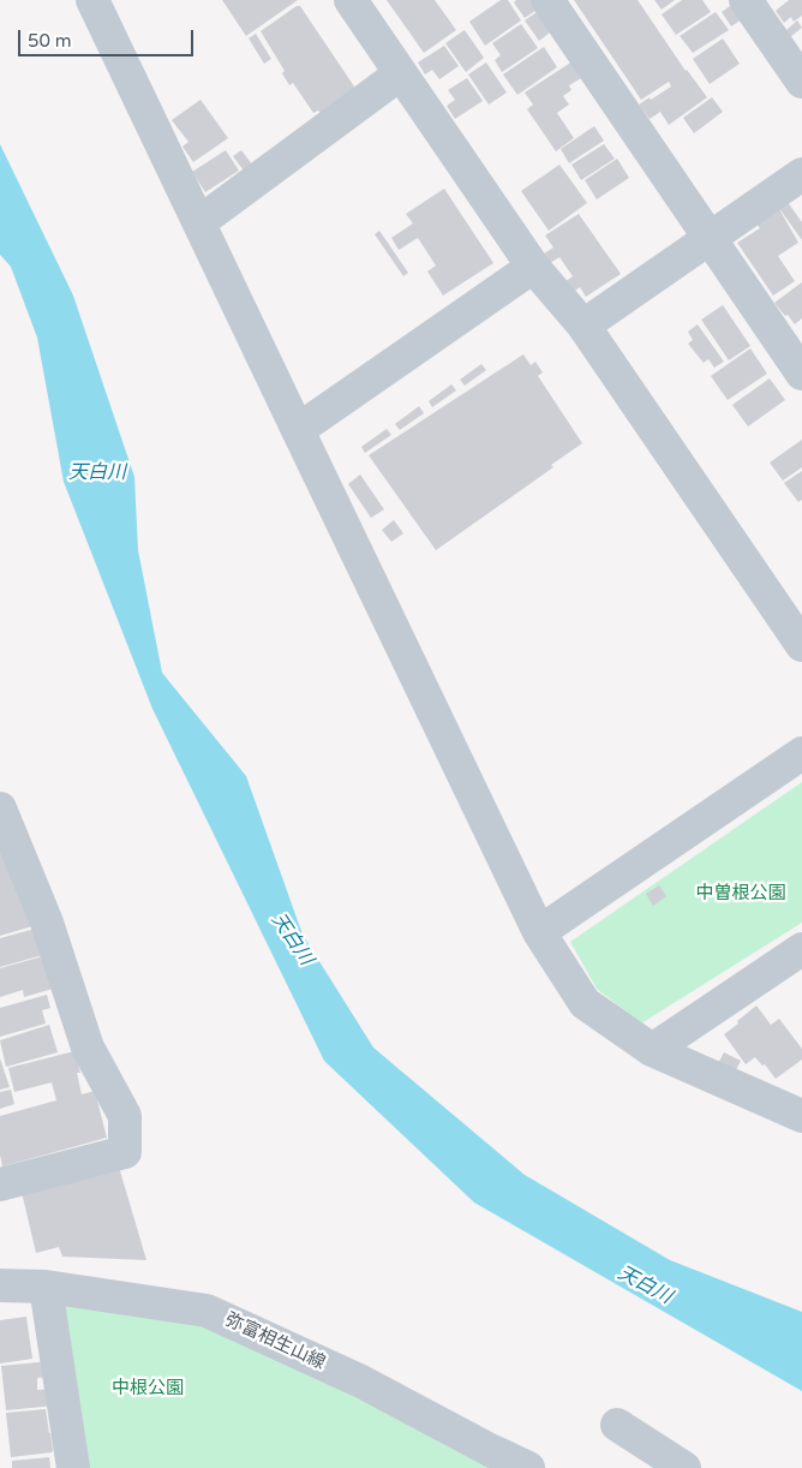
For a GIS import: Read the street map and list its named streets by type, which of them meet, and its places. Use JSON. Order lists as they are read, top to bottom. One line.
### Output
{"streets":{"street":["弥富相生山線"]},"water":["天白川"],"parks":["中曽根公園","中根公園"],"scale_bar":"50 m"}
